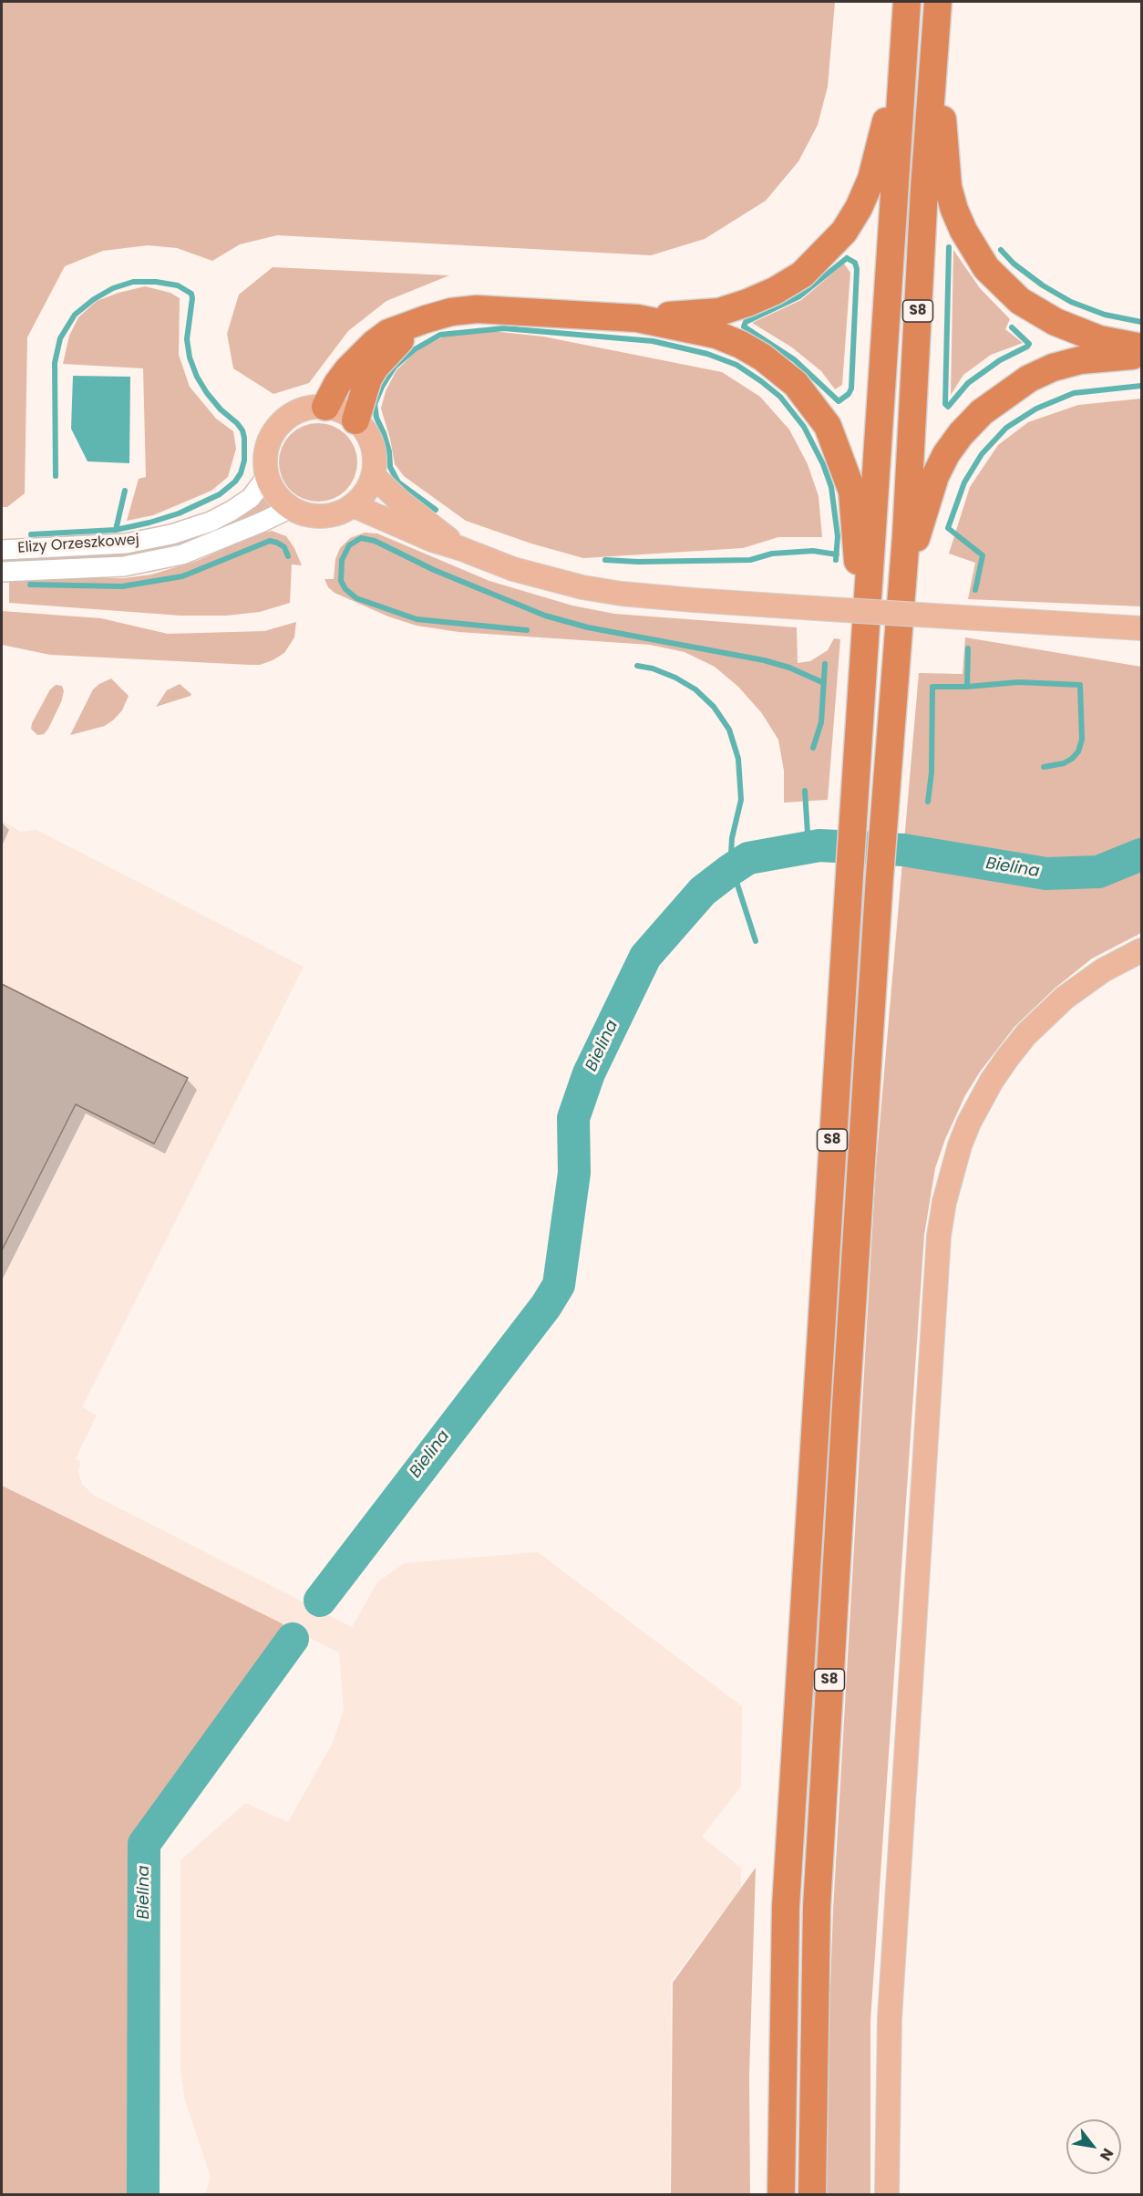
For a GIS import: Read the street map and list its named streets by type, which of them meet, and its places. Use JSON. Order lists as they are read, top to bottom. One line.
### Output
{"streets":{"highway":["S8"],"street":["Elizy Orzeszkowej"]},"water":["Bielina"],"north":"bottom right"}
